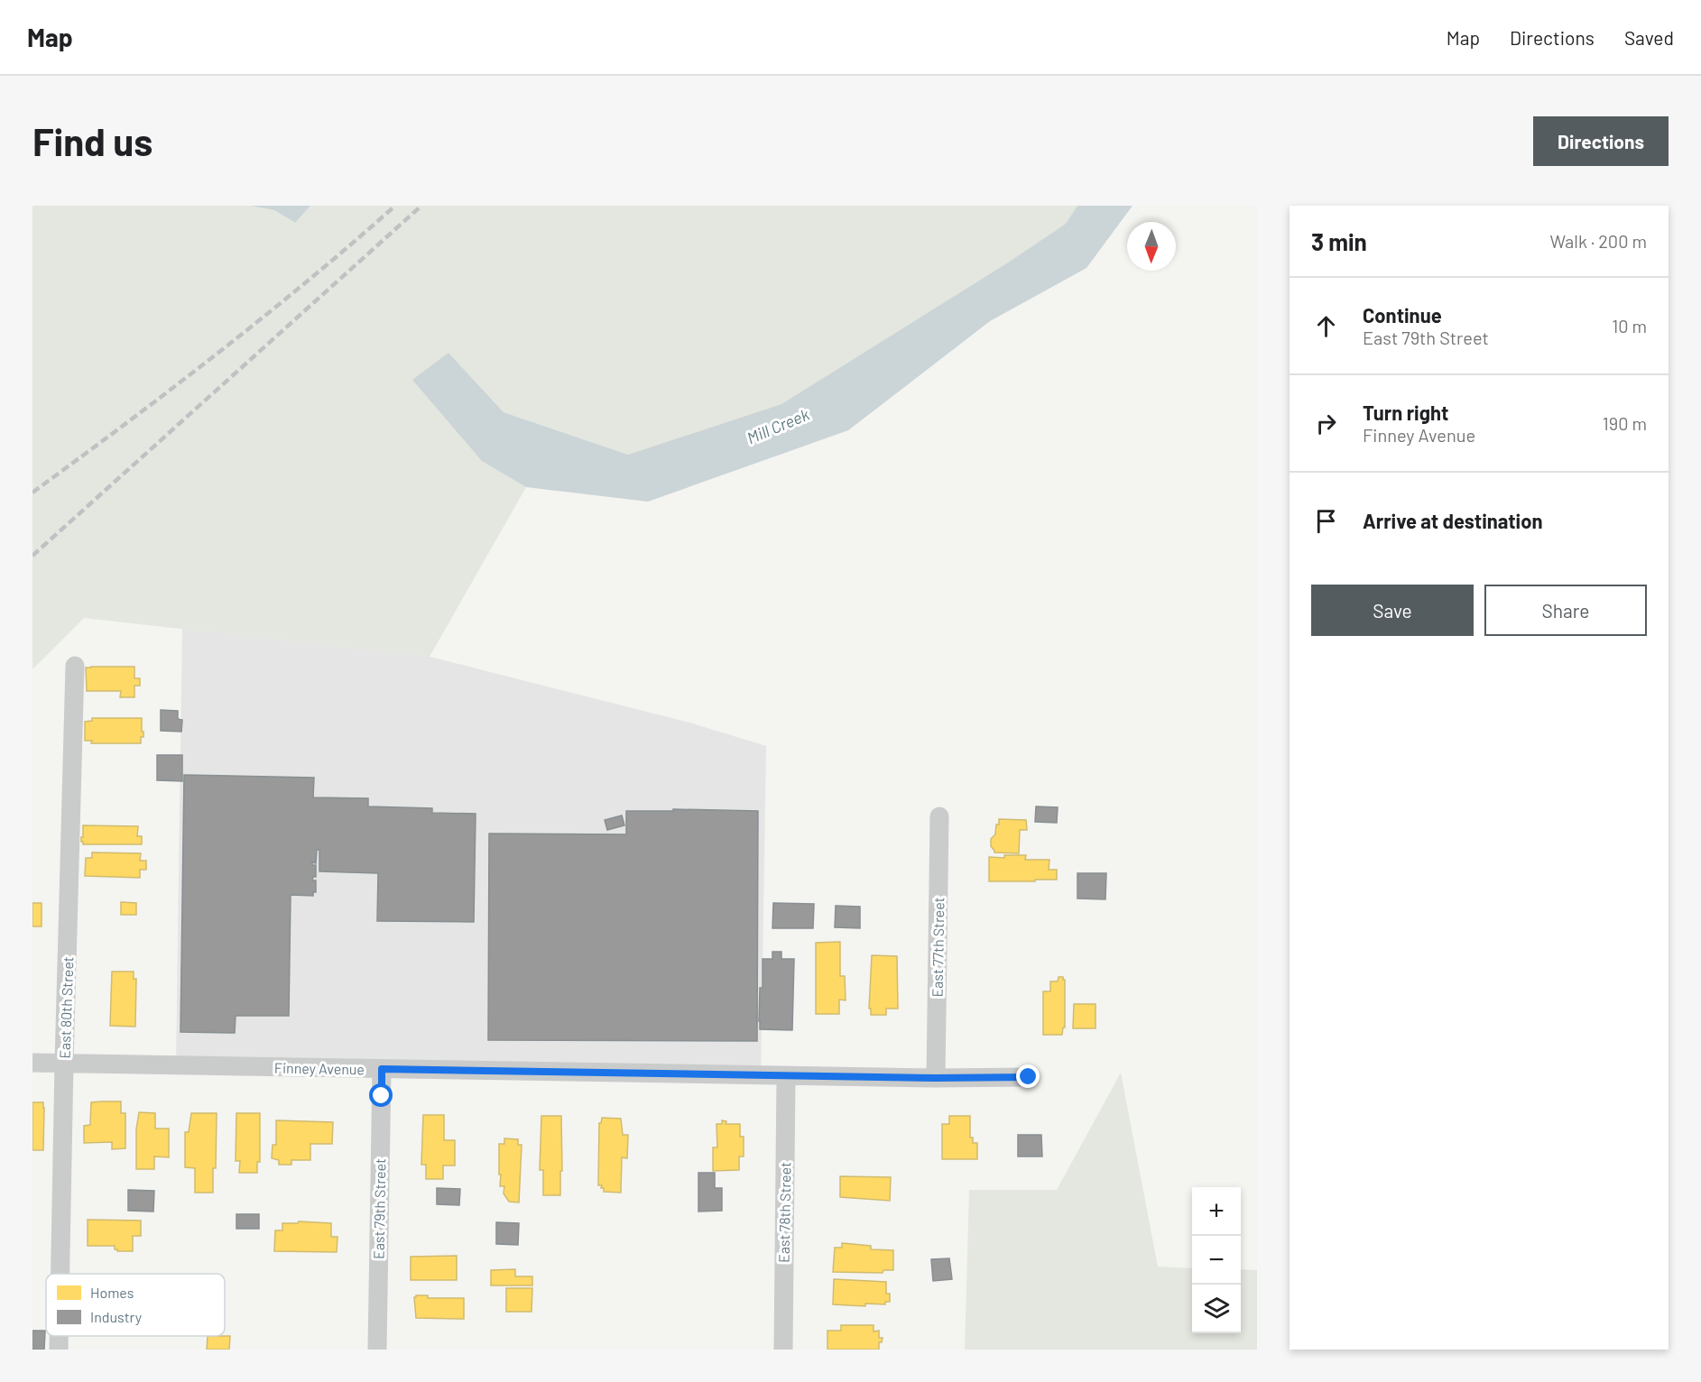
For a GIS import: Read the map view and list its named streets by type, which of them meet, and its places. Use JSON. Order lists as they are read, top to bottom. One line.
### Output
{"streets":{"street":["East 77th Street","East 80th Street","Finney Avenue","East 79th Street","East 78th Street"]},"crossings":[["East 77th Street","Finney Avenue"],["East 80th Street","Finney Avenue"],["Finney Avenue","East 79th Street"],["Finney Avenue","East 78th Street"]],"water":["Mill Creek"],"legend":["Homes","Industry"],"north":"bottom","page":{"header":"Map","nav":["Map","Directions","Saved"],"buttons":["Directions",["Save","Share"]],"title":"Find us","heading":["3 min","Walk · 200 m"],"list":[["Continue","East 79th Street","10 m"],["Turn right","Finney Avenue","190 m"],"Arrive at destination"],"map_buttons":["+","−"]}}
